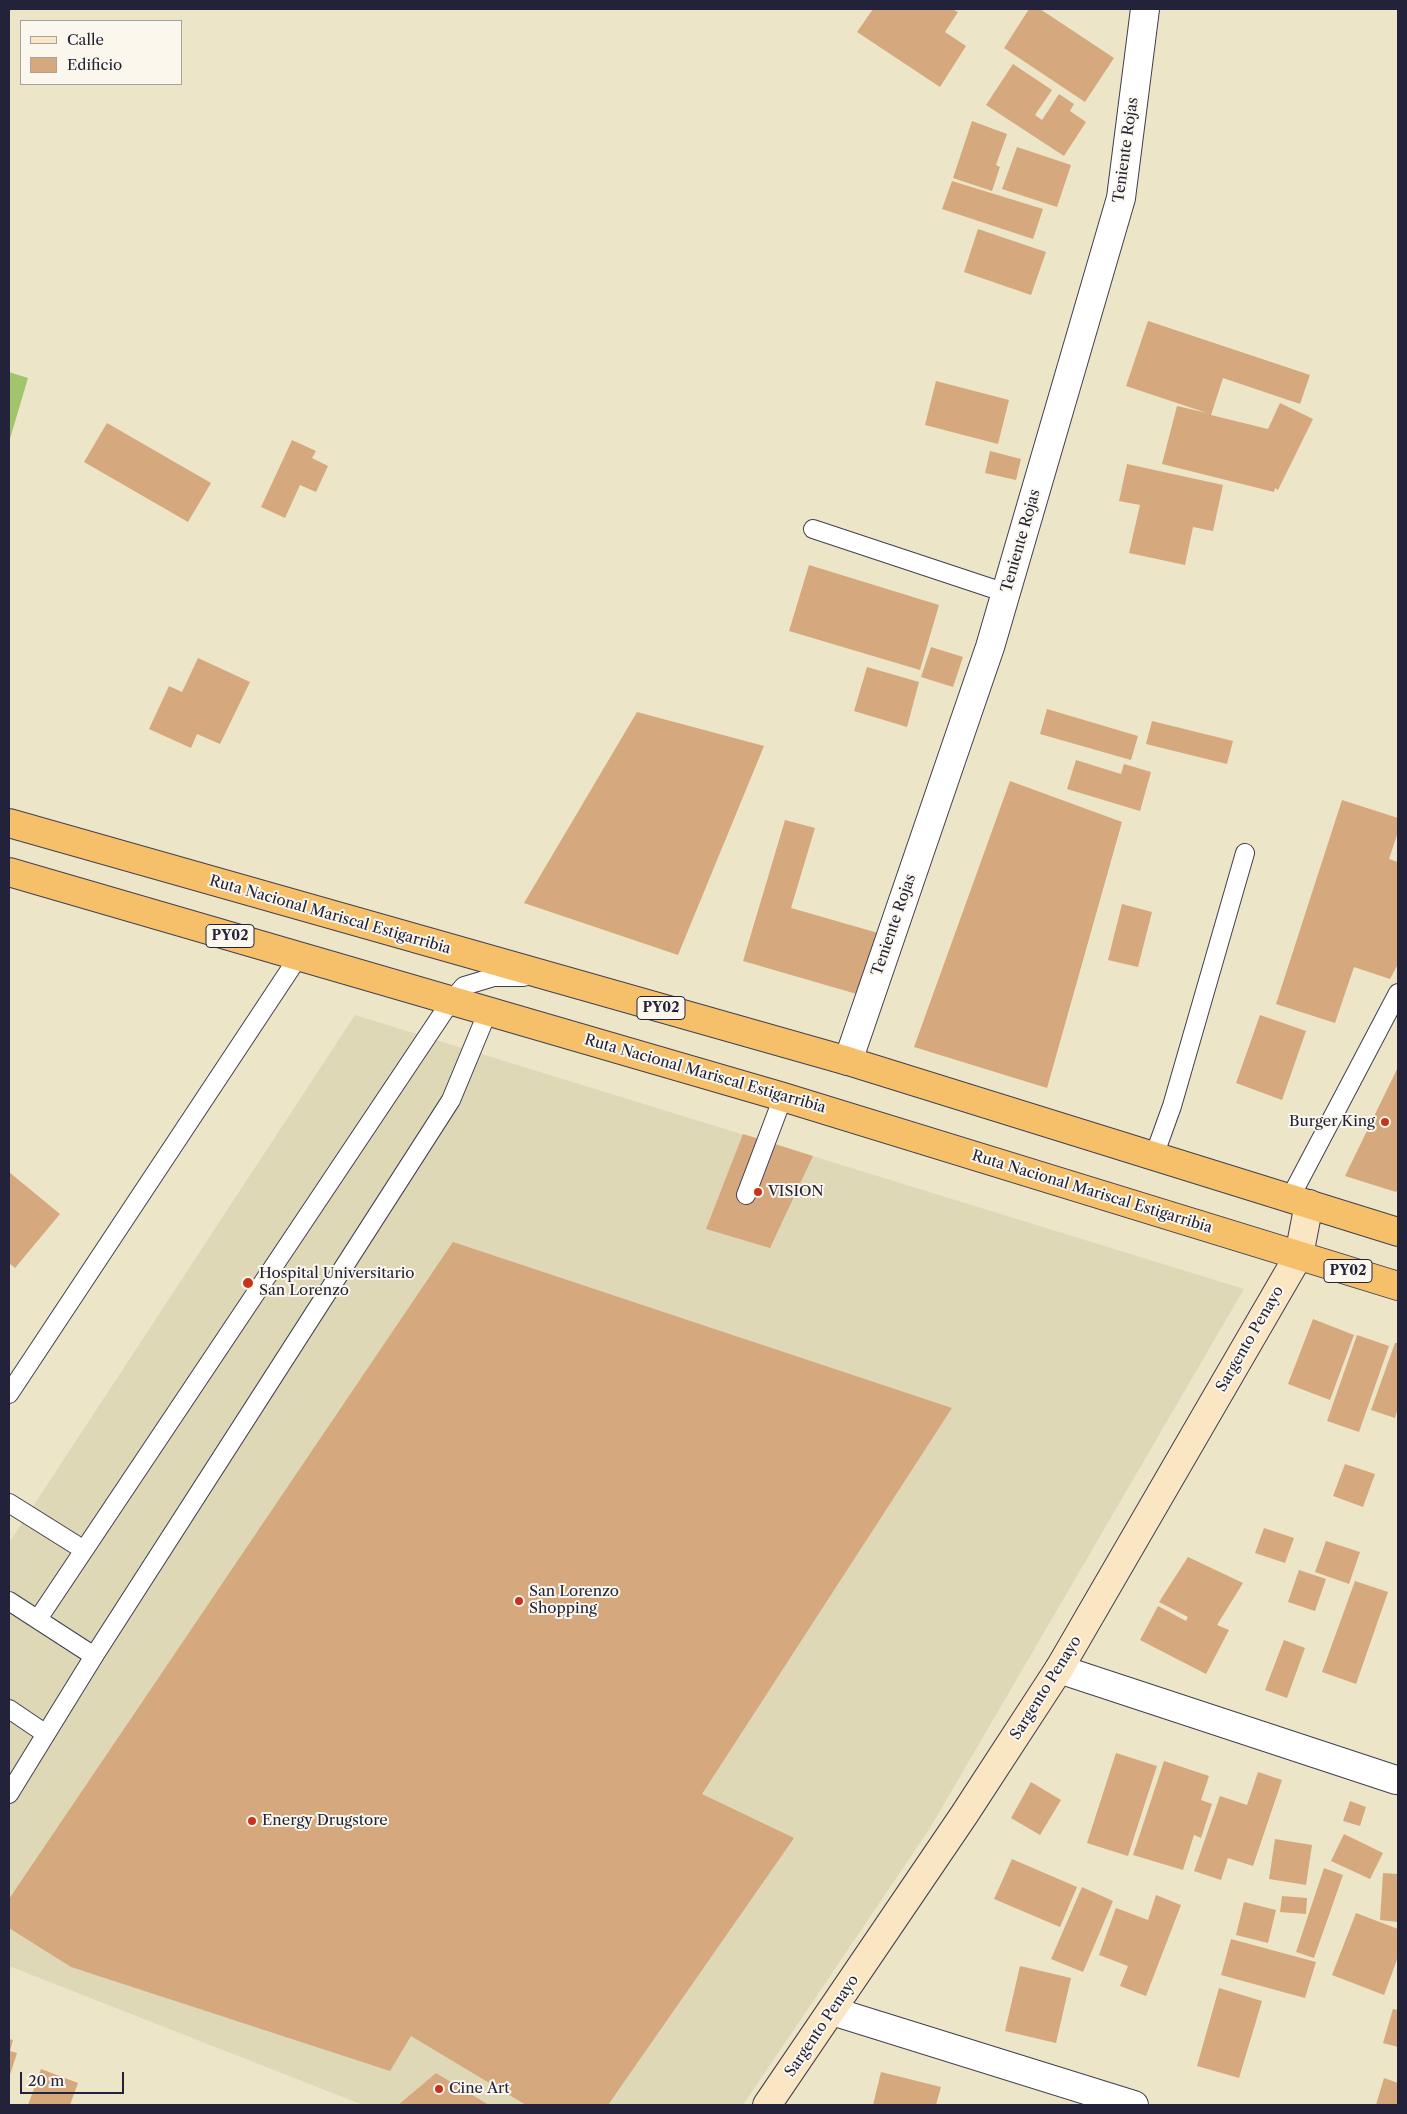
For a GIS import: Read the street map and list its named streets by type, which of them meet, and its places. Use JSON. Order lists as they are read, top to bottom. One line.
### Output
{"streets":{"highway":["Ruta Nacional Mariscal Estigarribia","PY02"],"street":["Teniente Rojas","Sargento Penayo"]},"crossings":[["Teniente Rojas","Ruta Nacional Mariscal Estigarribia"],["Ruta Nacional Mariscal Estigarribia","Sargento Penayo"]],"places":["Burger King","VISION","Hospital Universitario San Lorenzo","San Lorenzo Shopping","Energy Drugstore","Cine Art"],"legend":["Calle","Edificio"],"scale_bar":"20 m"}
